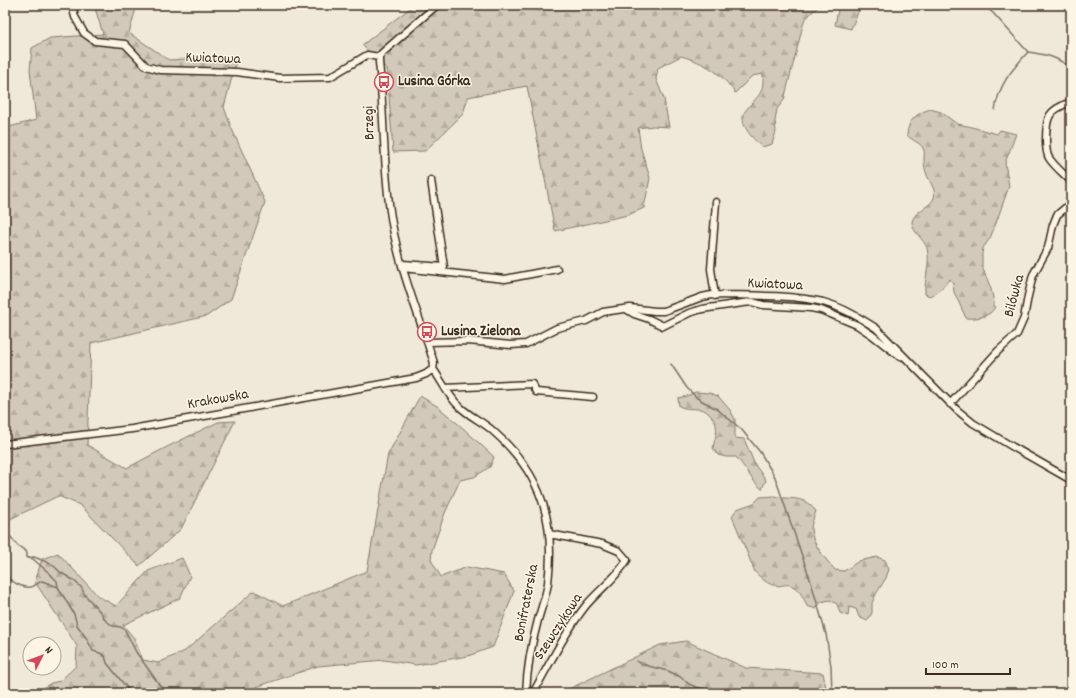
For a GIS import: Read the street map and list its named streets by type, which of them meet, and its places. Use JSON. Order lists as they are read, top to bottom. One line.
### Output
{"streets":{"street":["Kwiatowa","Brzegi","Bilówka","Krakowska","Bonifraterska","Szewczykowa"]},"crossings":[["Kwiatowa","Brzegi"],["Kwiatowa","Bilówka"],["Brzegi","Krakowska"],["Brzegi","Bonifraterska"],["Krakowska","Bonifraterska"],["Bonifraterska","Szewczykowa"]],"places":{"bus stop":["Lusina Górka","Lusina Zielona"]},"scale_bar":"100 m","north":"top right"}
